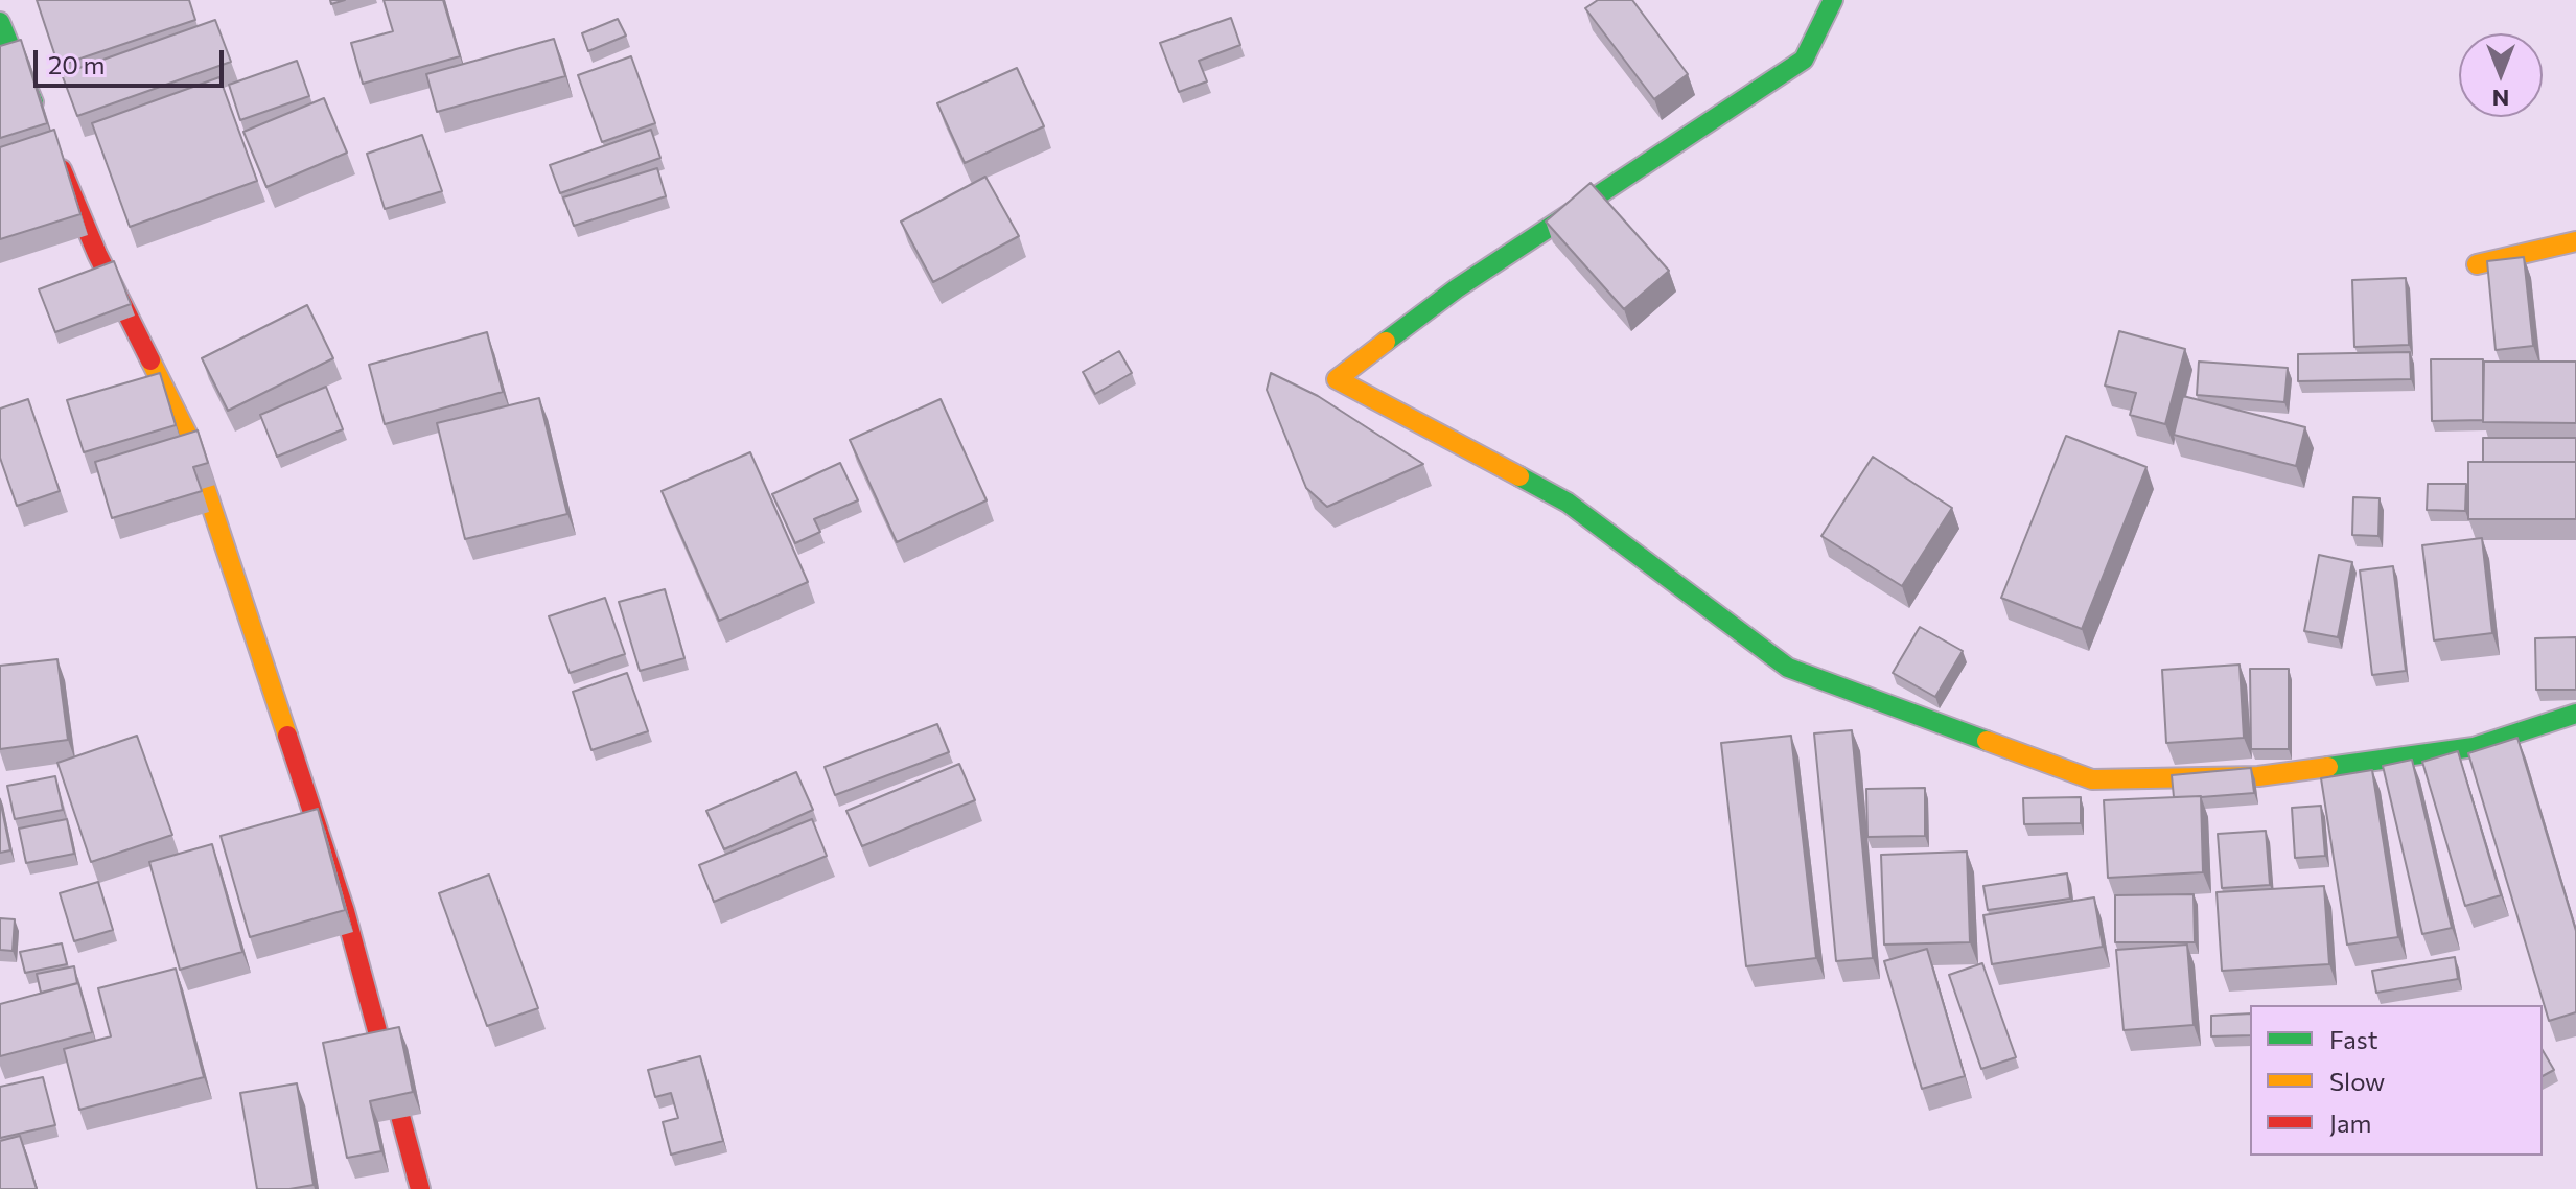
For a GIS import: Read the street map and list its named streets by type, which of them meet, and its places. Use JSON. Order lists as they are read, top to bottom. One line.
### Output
{"legend":["Fast","Slow","Jam"],"scale_bar":"20 m","north":"bottom"}
